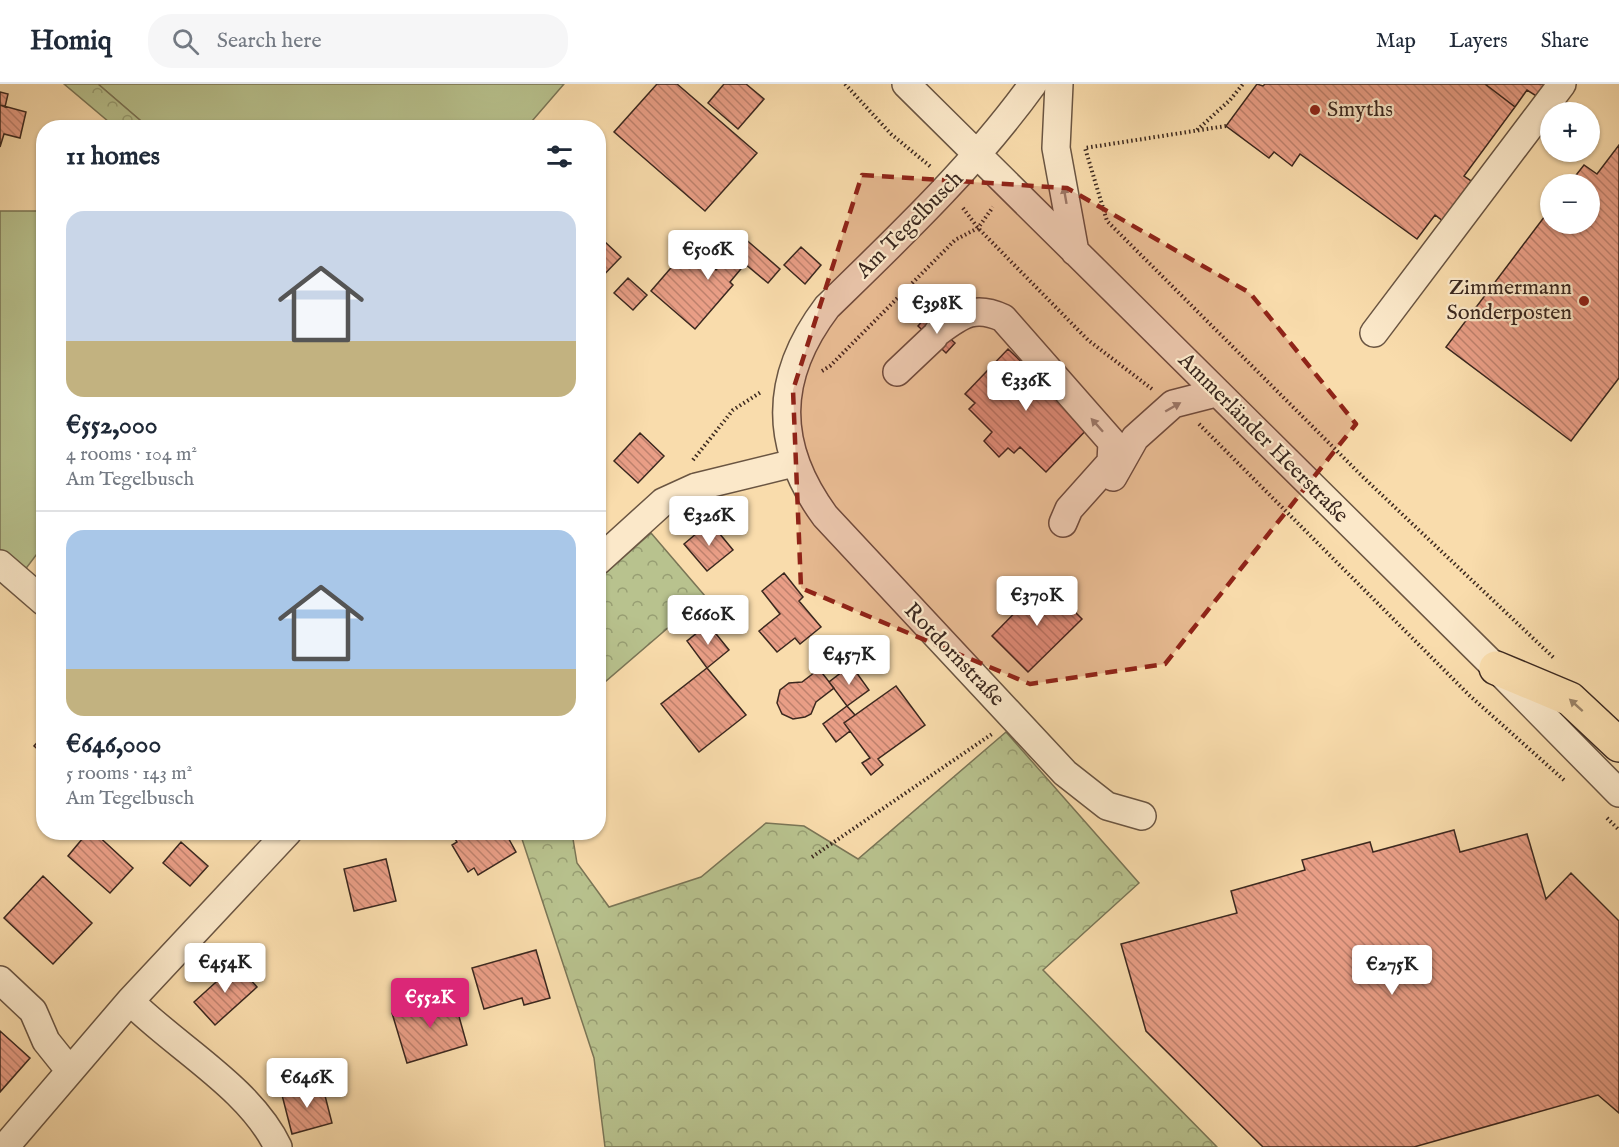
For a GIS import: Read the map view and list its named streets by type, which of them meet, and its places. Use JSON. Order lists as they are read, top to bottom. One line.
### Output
{"streets":{"street":["Am Tegelbusch","Ammerländer Heerstraße","Rotdornstraße"]},"crossings":[["Am Tegelbusch","Ammerländer Heerstraße"],["Am Tegelbusch","Rotdornstraße"]],"places":["Smyths","Zimmermann Sonderposten"],"page":{"header":"Homiq","search":"Search here","nav":["Map","Layers","Share"],"map_buttons":["+","−"],"heading":"11 homes","list":[{"name":"€552,000","note":"4 rooms · 104 m² · Am Tegelbusch"},{"name":"€646,000","note":"5 rooms · 143 m² · Am Tegelbusch"}],"price":["€506K","€398K","€336K","€326K","€370K","€660K","€457K","€454K","€275K","€552K","€646K"]}}
